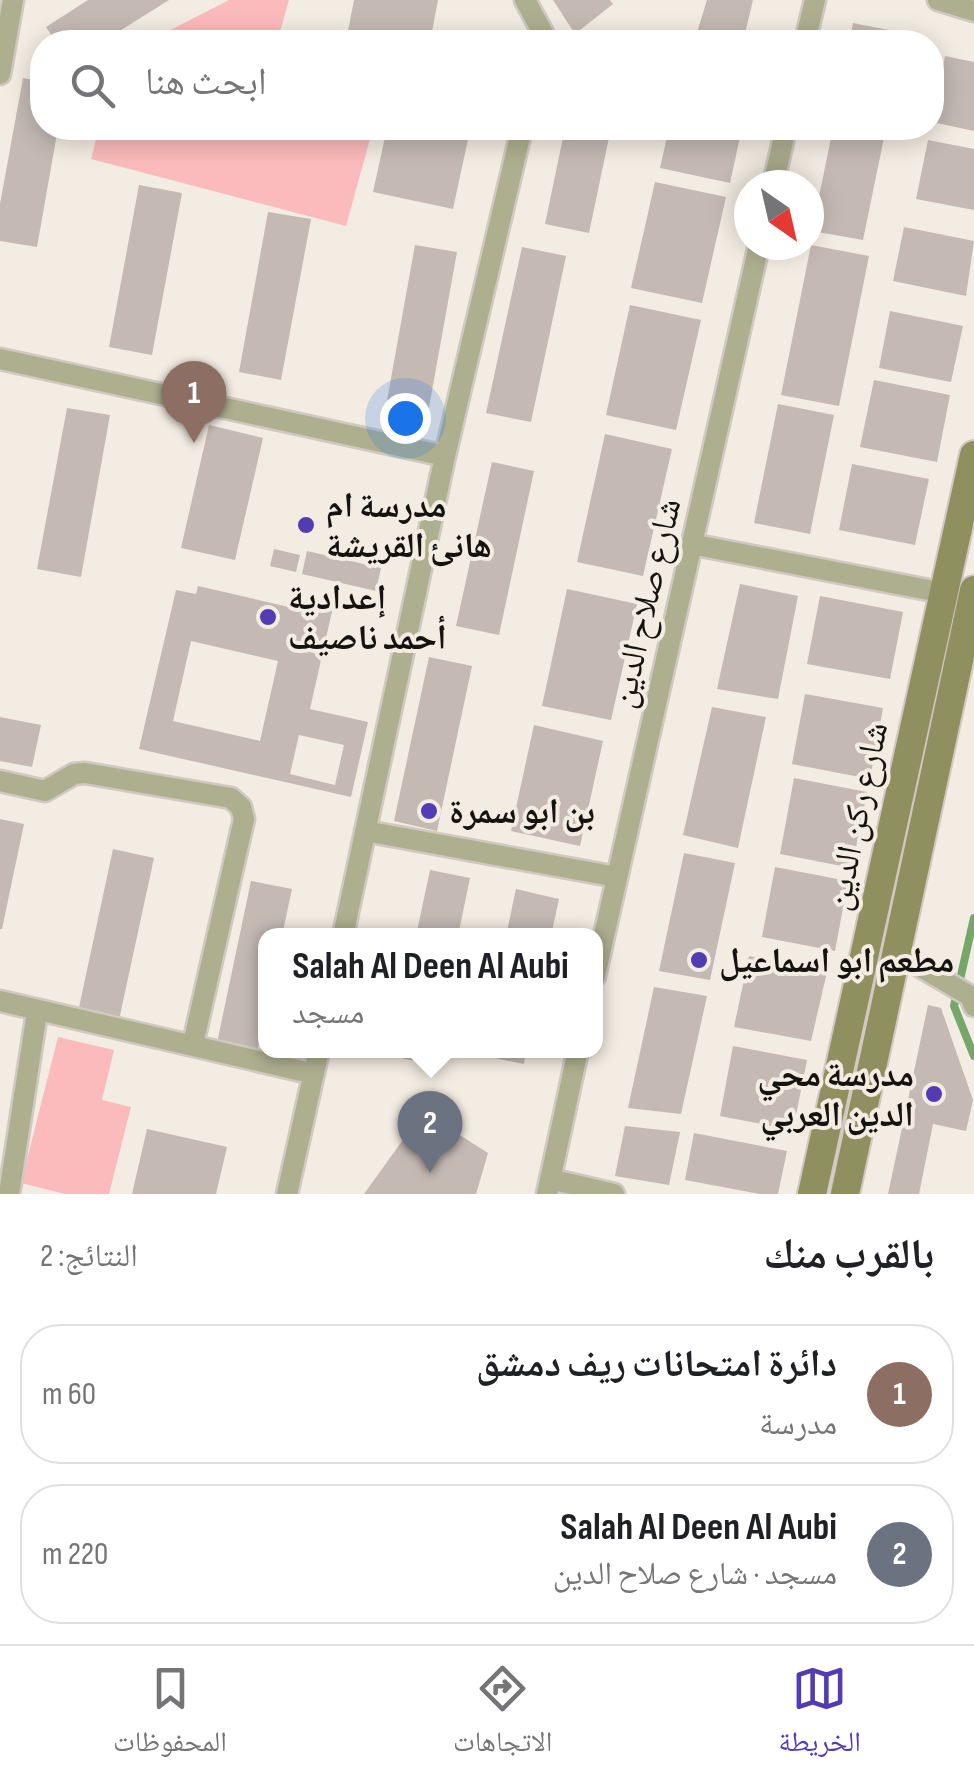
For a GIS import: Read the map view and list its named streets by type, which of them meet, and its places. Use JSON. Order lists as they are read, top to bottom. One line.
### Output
{"streets":{"main road":["شارع ركن الدين"],"street":["شارع صلاح الدين"]},"places":["مدرسة ام هانئ القريشة","إعدادية أحمد ناصيف","بن ابو سمرة","مطعم ابو اسماعيل","مدرسة محي الدين العربي"],"north":"bottom right","page":{"search":"ابحث هنا","pins":["1","2"],"popup":["Salah Al Deen Al Aubi","مسجد"],"heading":["بالقرب منك","النتائج: 2"],"list":[{"mark":"1","name":"دائرة امتحانات ريف دمشق","note":"مدرسة","value":"60 m"},{"mark":"2","name":"Salah Al Deen Al Aubi","note":"مسجد · شارع صلاح الدين","value":"220 m"}],"nav":["الخريطة","الاتجاهات","المحفوظات"]}}
